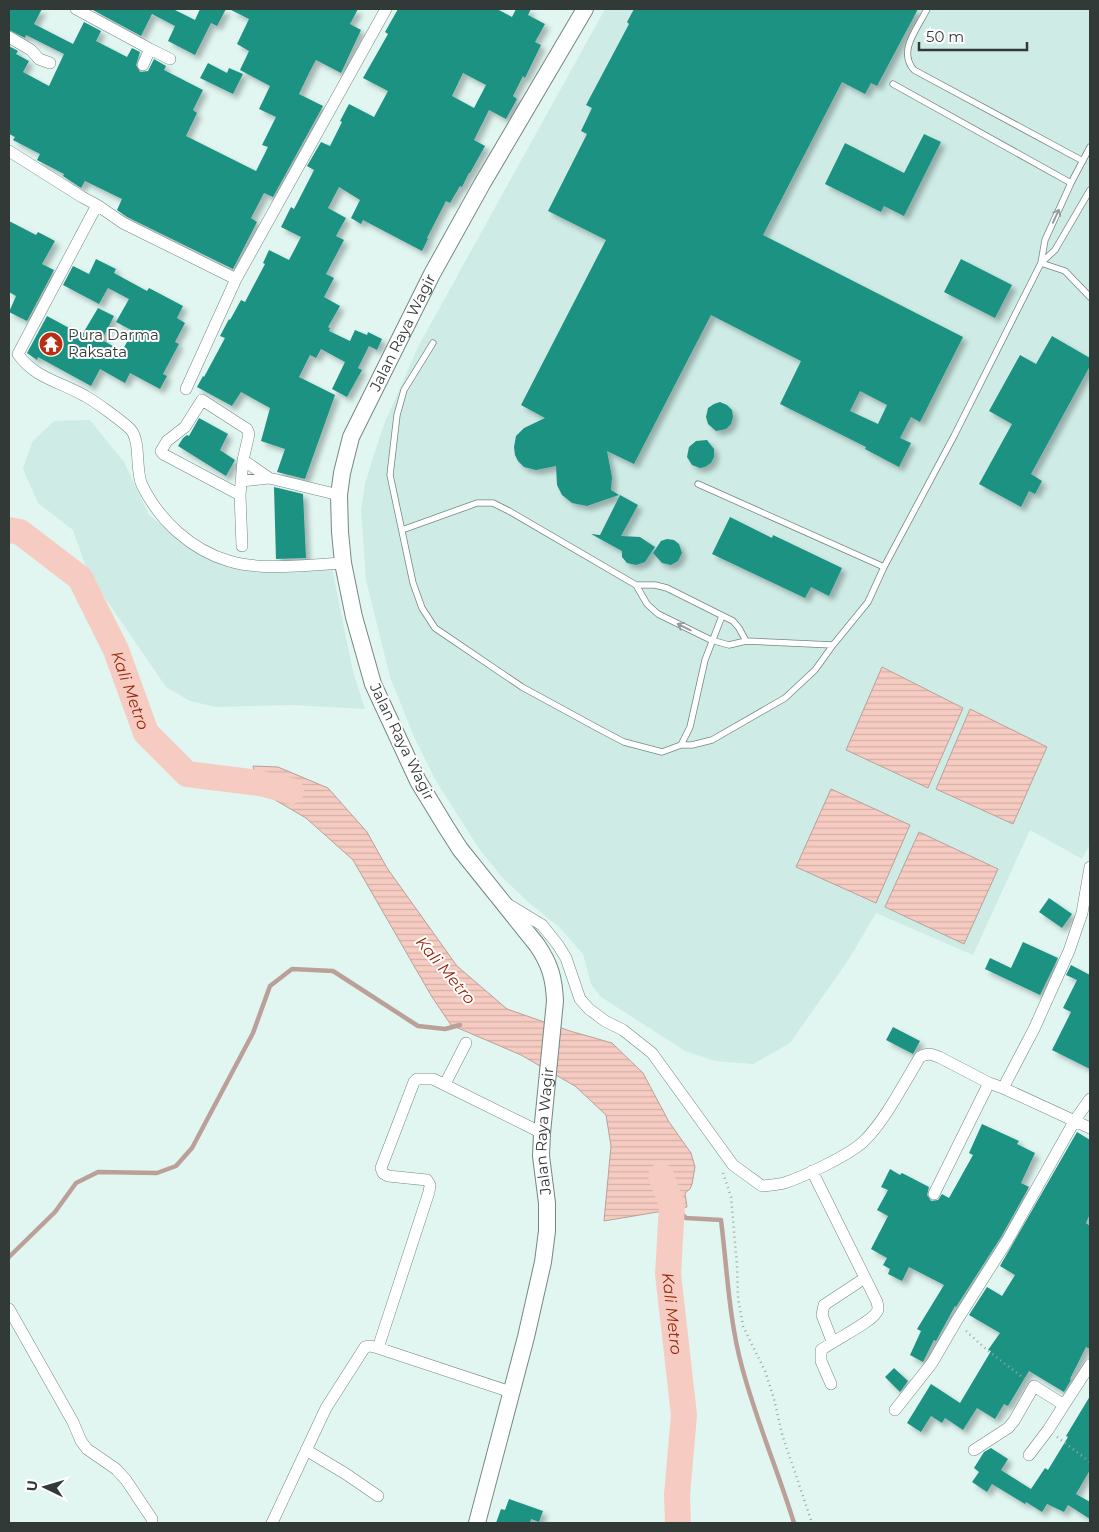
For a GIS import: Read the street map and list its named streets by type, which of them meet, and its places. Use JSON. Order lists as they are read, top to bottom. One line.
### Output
{"streets":{"main road":["Jalan Raya Wagir"]},"water":["Kali Metro"],"places":{"temple":["Pura Darma Raksata"]},"scale_bar":"50 m","north":"left"}
